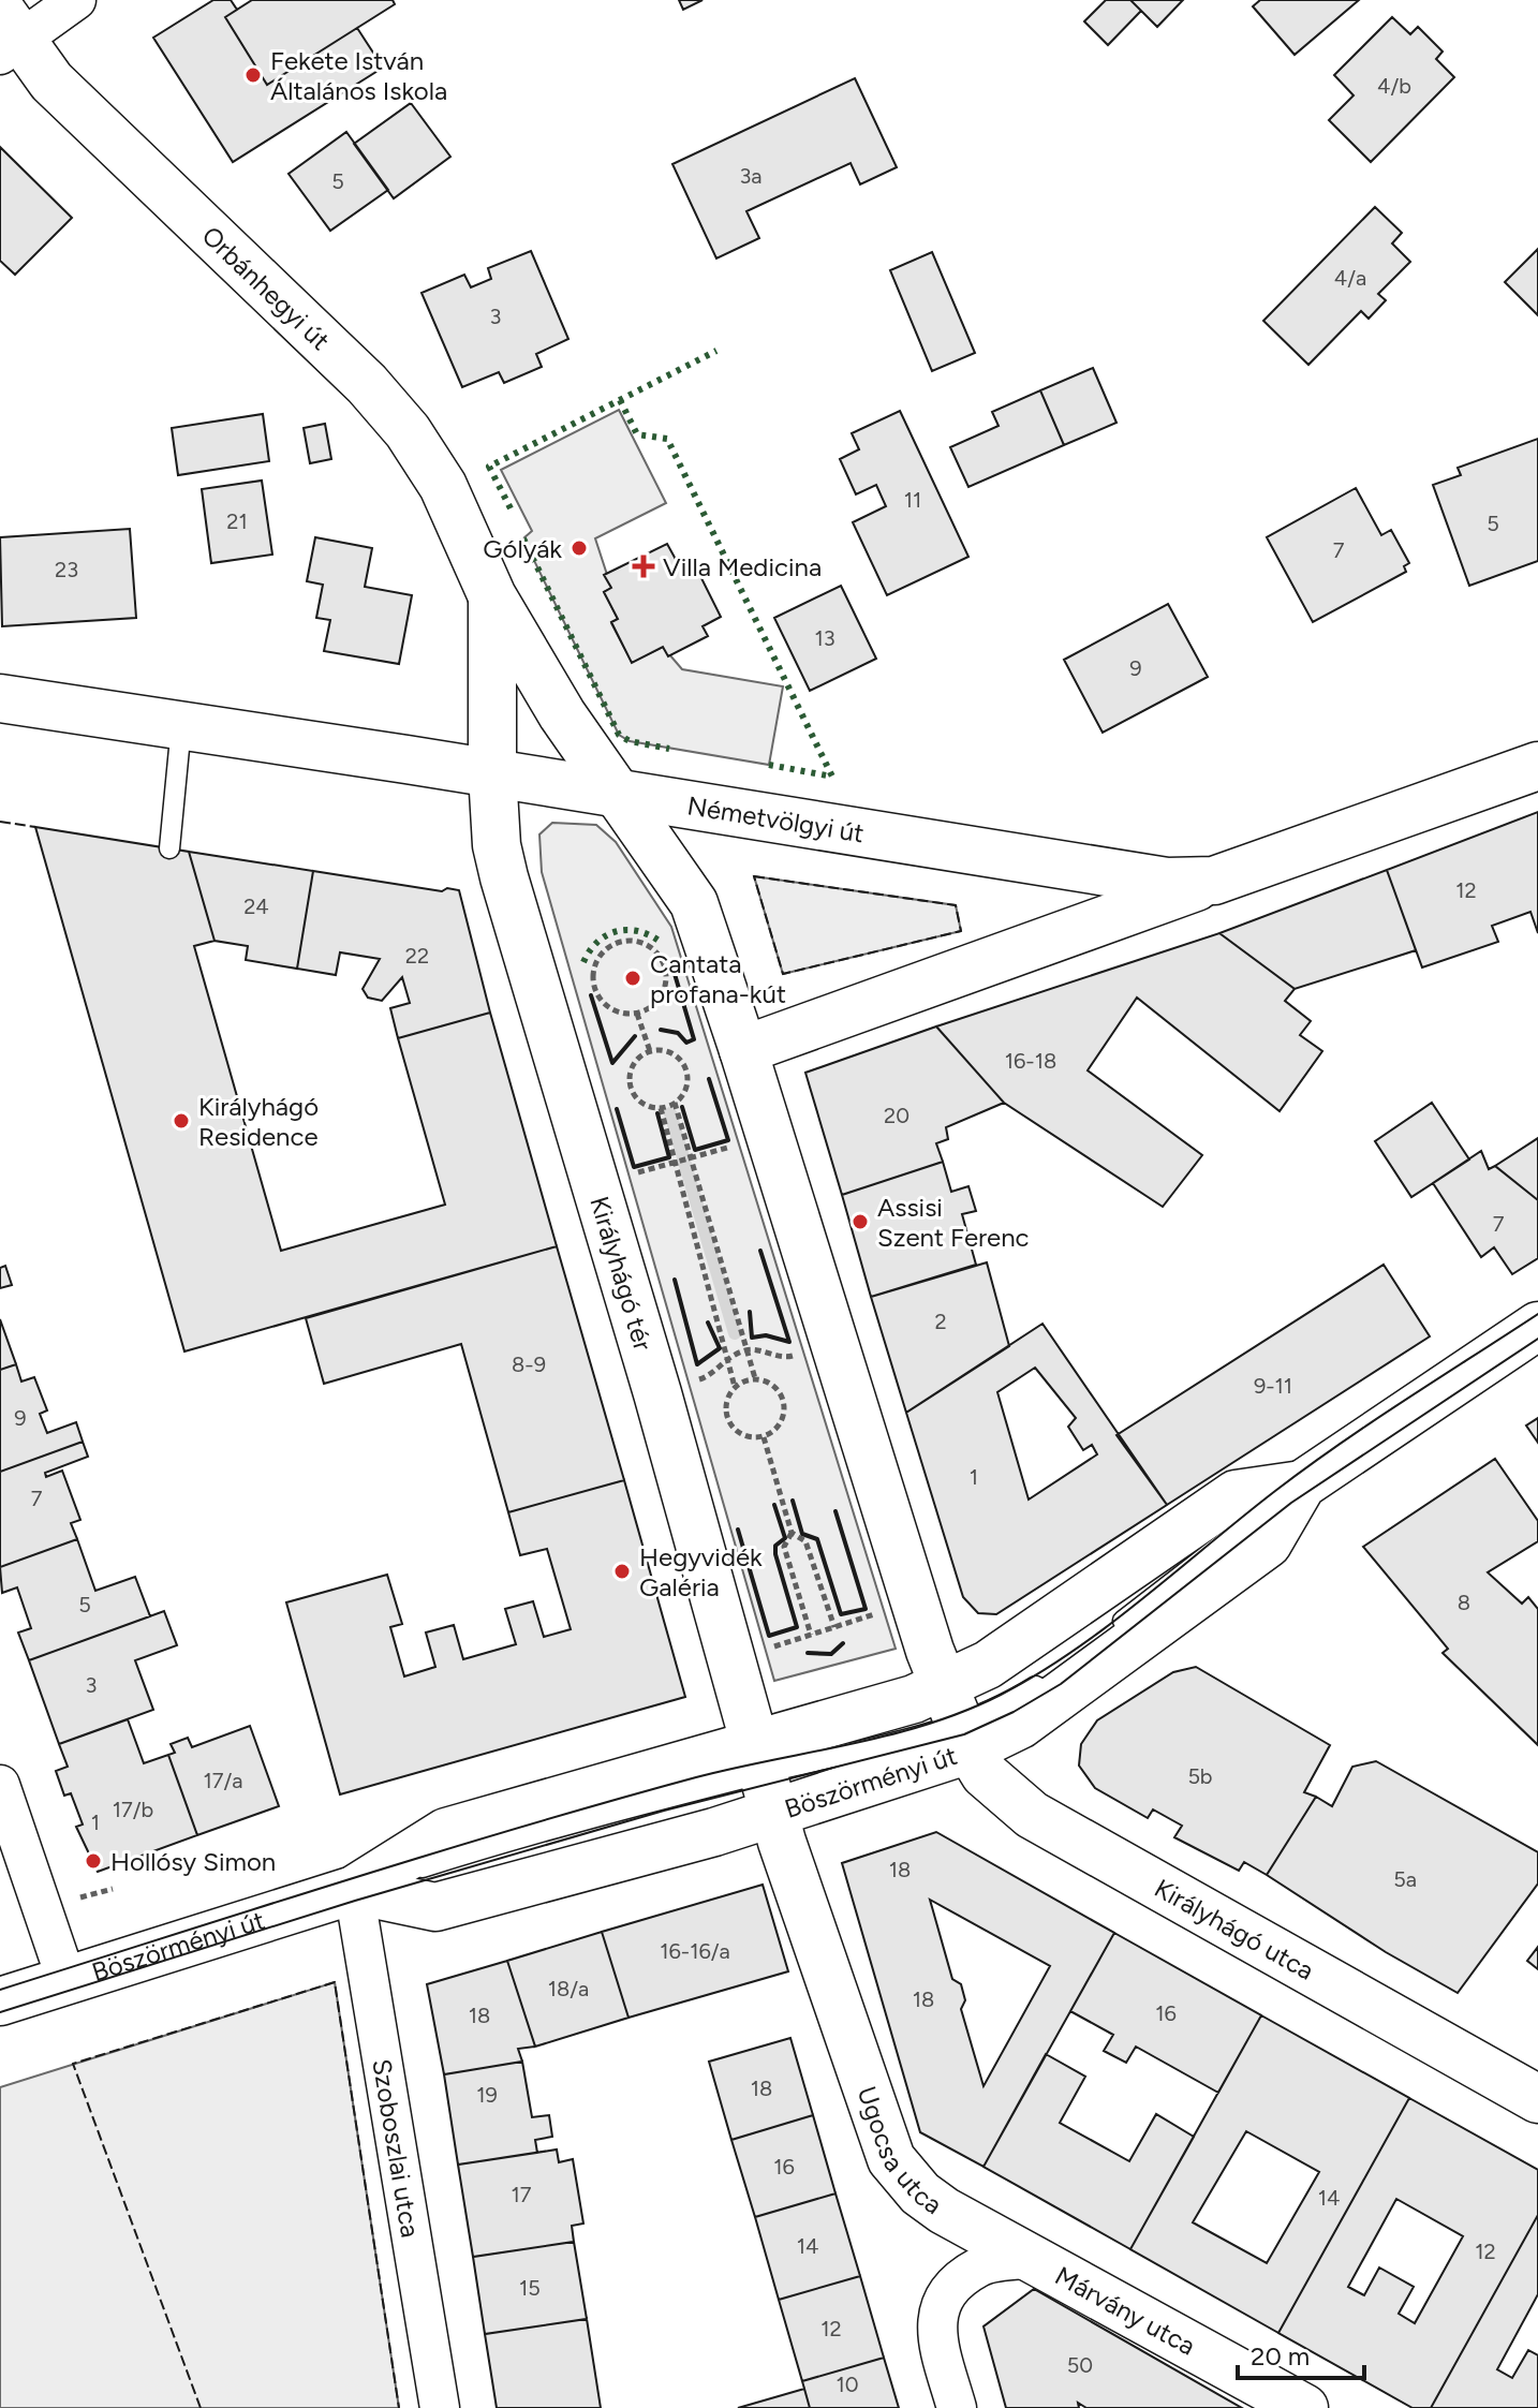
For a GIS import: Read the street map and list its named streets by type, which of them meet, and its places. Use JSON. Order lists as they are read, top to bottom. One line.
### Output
{"streets":{"street":["Orbánhegyi út","Németvölgyi út","Királyhágó tér","Böszörményi út","Királyhágó utca","Ugocsa utca","Szoboszlai utca","Márvány utca"]},"crossings":[["Orbánhegyi út","Németvölgyi út"],["Orbánhegyi út","Királyhágó tér"],["Németvölgyi út","Királyhágó tér"],["Királyhágó tér","Böszörményi út"],["Királyhágó tér","Ugocsa utca"],["Böszörményi út","Királyhágó utca"],["Böszörményi út","Ugocsa utca"],["Böszörményi út","Szoboszlai utca"],["Ugocsa utca","Márvány utca"]],"places":{"other":["Fekete István Általános Iskola","Gólyák","Cantata profana-kút","Királyhágó Residence","Assisi Szent Ferenc","Hegyvidék Galéria","Hollósy Simon"],"health":["Villa Medicina"]},"house_numbers":["4/b","3a","5","4/a","3","11","21","5","7","23","13","9","12","24","22","16-18","20","7","2","8-9","9-11","9","1","7","8","5","3","5b","17/a","17/b","1","18","5a","16-16/a","18/a","18","16","18","18","19","16","17","14","14","12","15","12","50","10"],"scale_bar":"20 m"}
